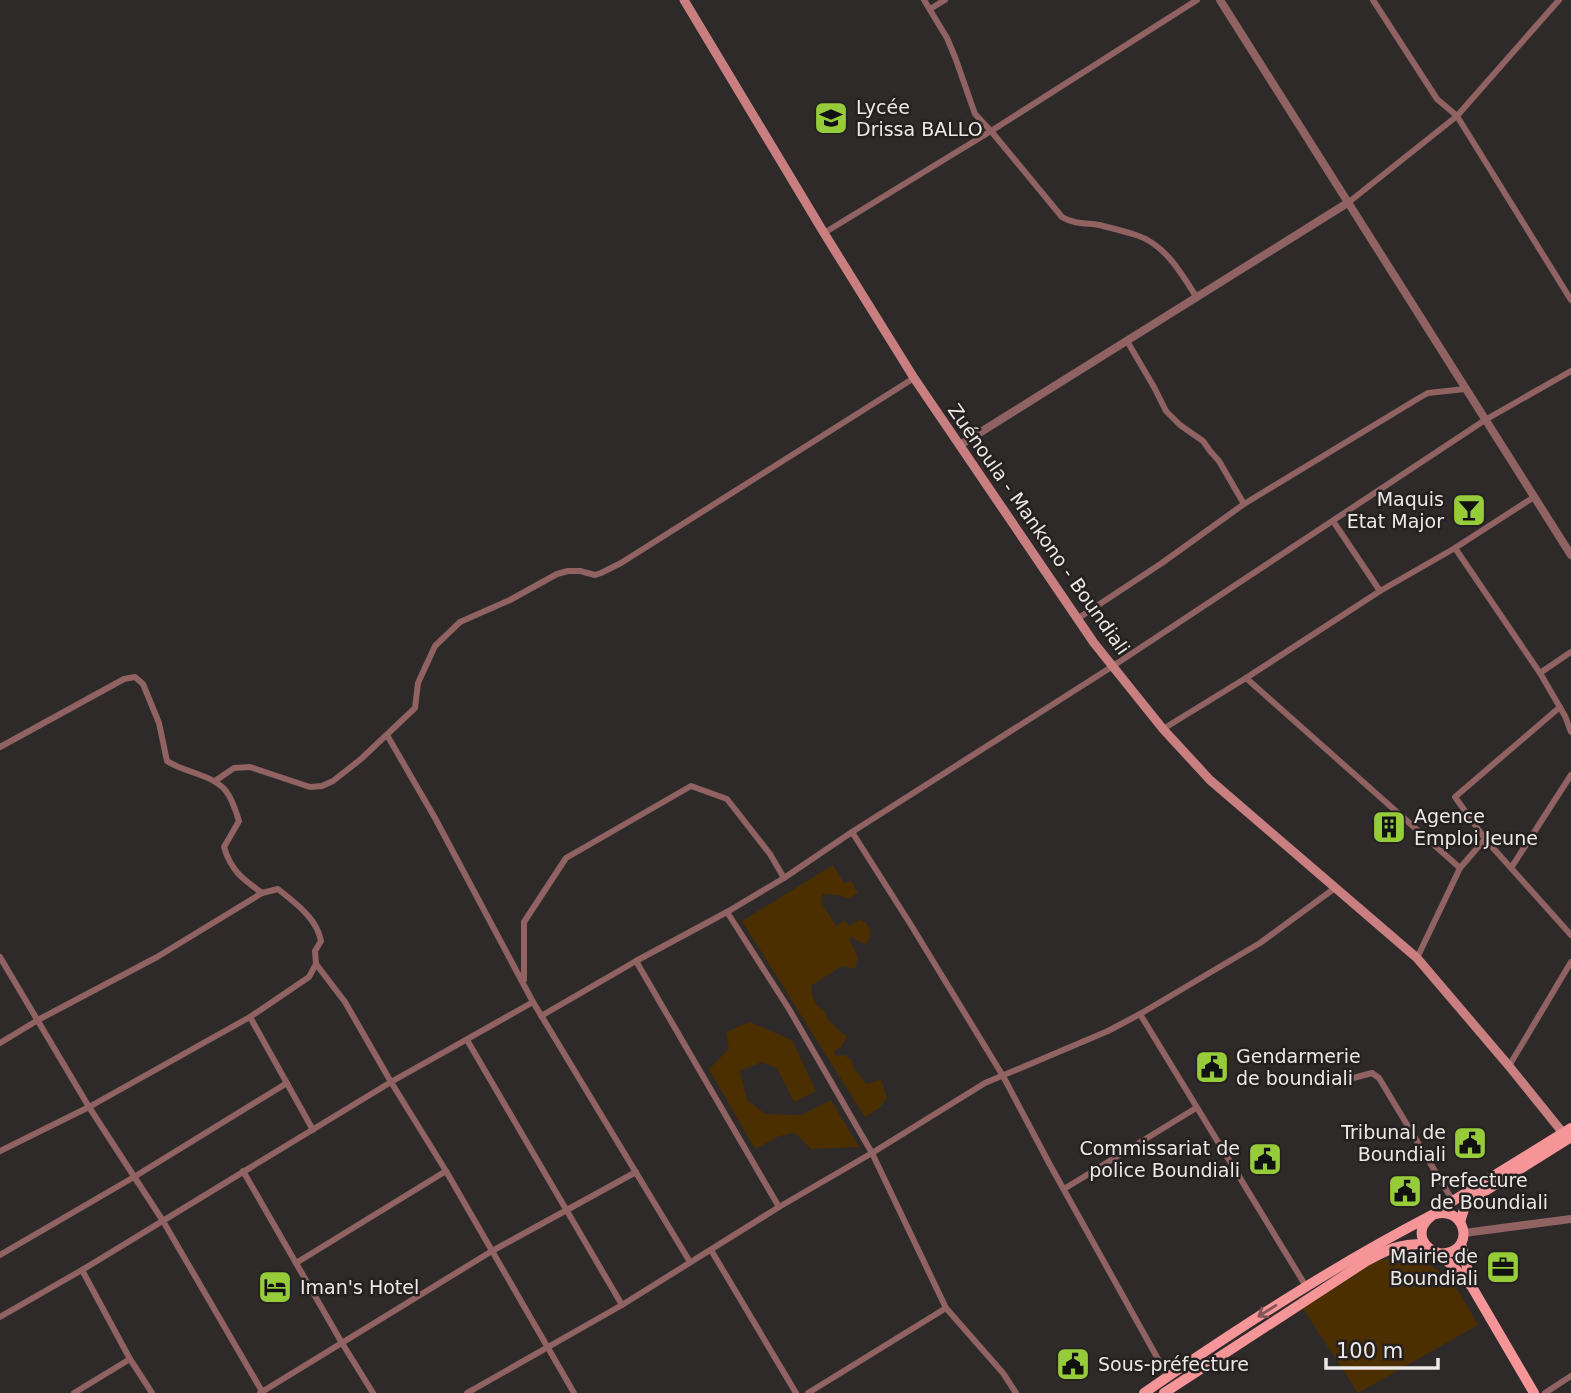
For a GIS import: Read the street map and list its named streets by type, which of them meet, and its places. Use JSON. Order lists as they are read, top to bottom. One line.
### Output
{"streets":{"main road":["Zuénoula - Mankono - Boundiali"]},"places":{"school or university":["Lycée Drissa BALLO"],"bar":["Maquis Etat Major"],"building":["Agence Emploi Jeune"],"public building":["Gendarmerie de boundiali","Tribunal de Boundiali","Commissariat de police Boundiali","Prefecture de Boundiali","Sous-préfecture"],"office":["Mairie de Boundiali"],"hotel":["Iman's Hotel"]},"scale_bar":"100 m"}
